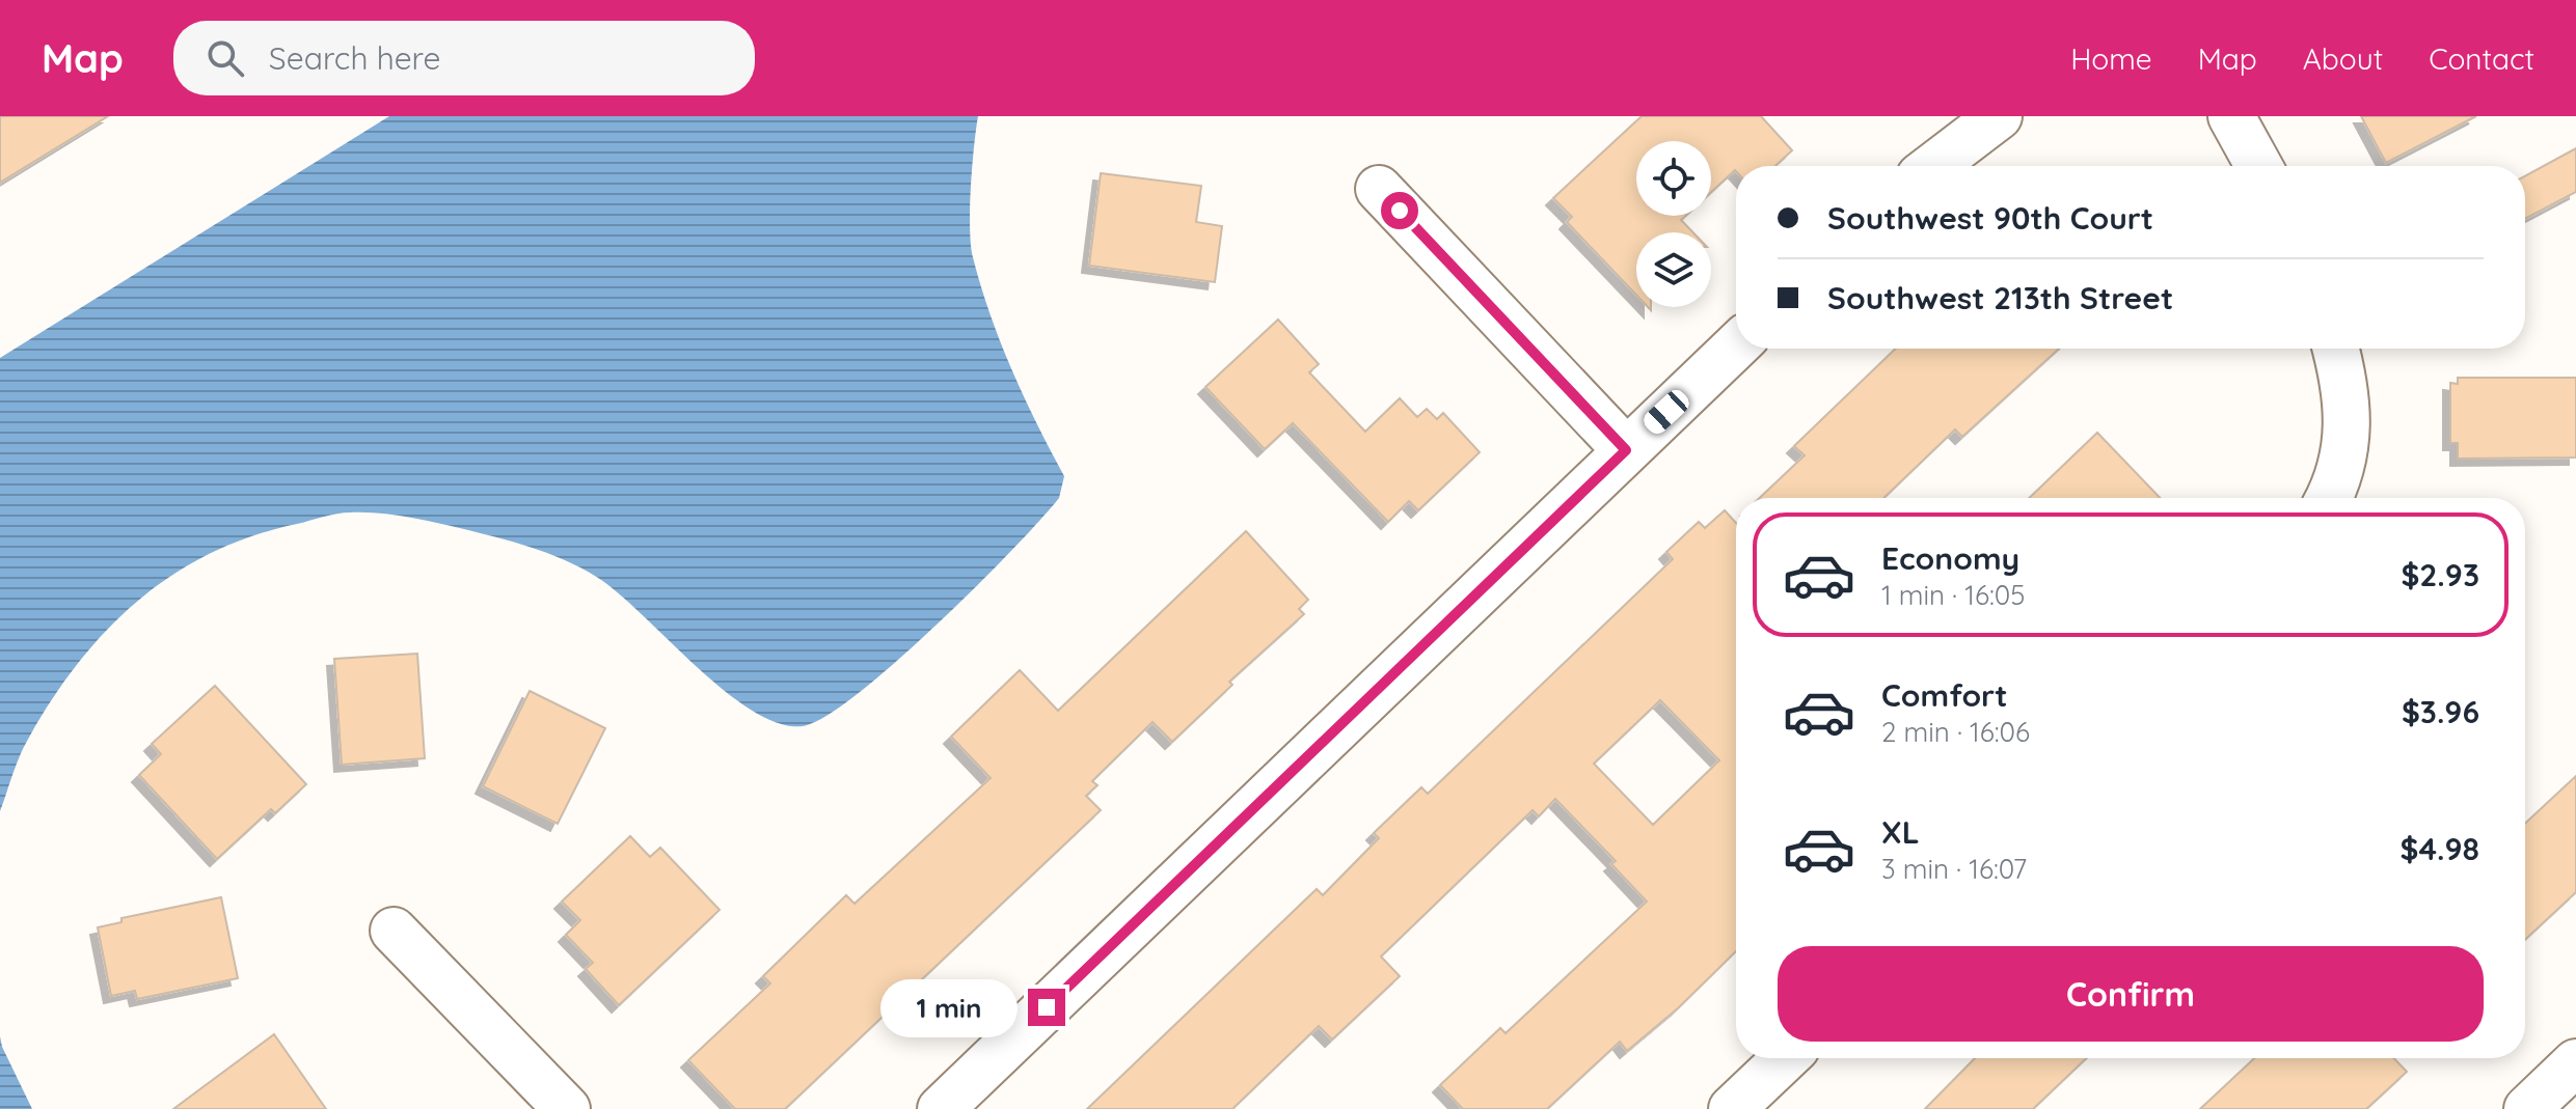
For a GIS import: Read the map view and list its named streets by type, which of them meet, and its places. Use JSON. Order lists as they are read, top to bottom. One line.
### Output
{"page":{"header":"Map","search":"Search here","nav":["Home","Map","About","Contact"],"banner":["Southwest 90th Court","Southwest 213th Street"],"list":[{"name":"Economy","note":"1 min · 16:05","value":"$2.93"},{"name":"Comfort","note":"2 min · 16:06","value":"$3.96"},{"name":"XL","note":"3 min · 16:07","value":"$4.98"}],"buttons":"Confirm","bubble":"1 min"}}
